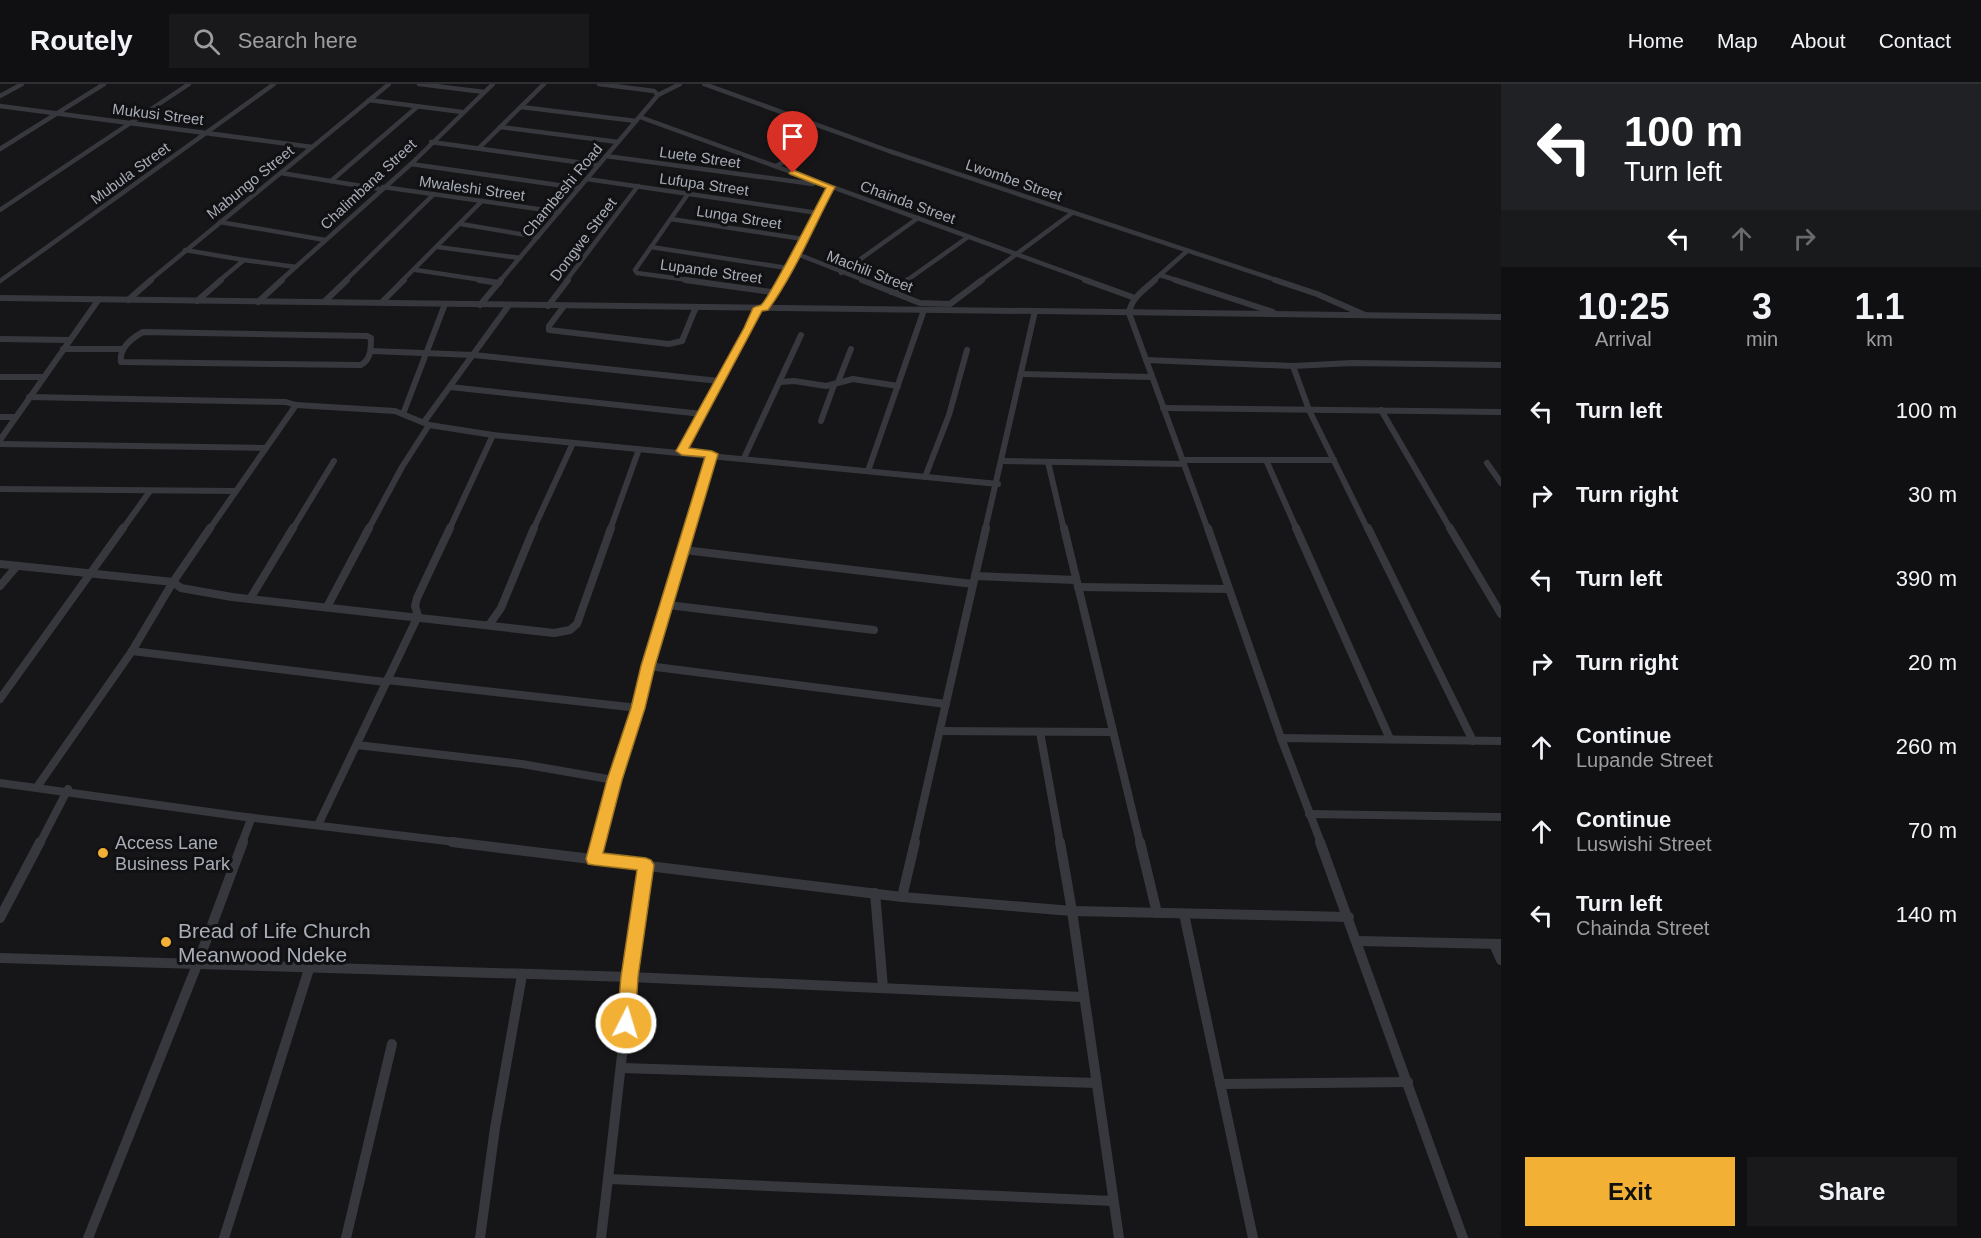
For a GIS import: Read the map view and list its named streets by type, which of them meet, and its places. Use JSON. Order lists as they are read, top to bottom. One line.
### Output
{"streets":{"street":["Mukusi Street","Luete Street","Mubula Street","Lwombe Street","Mabungo Street","Chalimbana Street","Lufupa Street","Mwaleshi Street","Chambeshi Road","Chainda Street","Lunga Street","Dongwe Street","Lupande Street","Machili Street"]},"crossings":[["Mukusi Street","Mubula Street"],["Mukusi Street","Mabungo Street"],["Luete Street","Chambeshi Road"],["Luete Street","Chainda Street"],["Luete Street","Lupande Street"],["Mabungo Street","Mwaleshi Street"],["Chalimbana Street","Mwaleshi Street"],["Lufupa Street","Chambeshi Road"],["Lufupa Street","Dongwe Street"],["Lufupa Street","Lupande Street"],["Mwaleshi Street","Chambeshi Road"],["Chambeshi Road","Chainda Street"],["Chainda Street","Lupande Street"],["Lunga Street","Lupande Street"],["Lupande Street","Machili Street"]],"places":["Access Lane Business Park","Bread of Life Church Meanwood Ndeke"],"page":{"header":"Routely","search":"Search here","nav":["Home","Map","About","Contact"],"turn":["100 m","Turn left"],"eta":["10:25","Arrival","3","min","1.1","km"],"list":[{"name":"Turn left","value":"100 m"},{"name":"Turn right","value":"30 m"},{"name":"Turn left","value":"390 m"},{"name":"Turn right","value":"20 m"},{"name":"Continue","note":"Lupande Street","value":"260 m"},{"name":"Continue","note":"Luswishi Street","value":"70 m"},{"name":"Turn left","note":"Chainda Street","value":"140 m"}],"buttons":["Exit","Share"]}}
